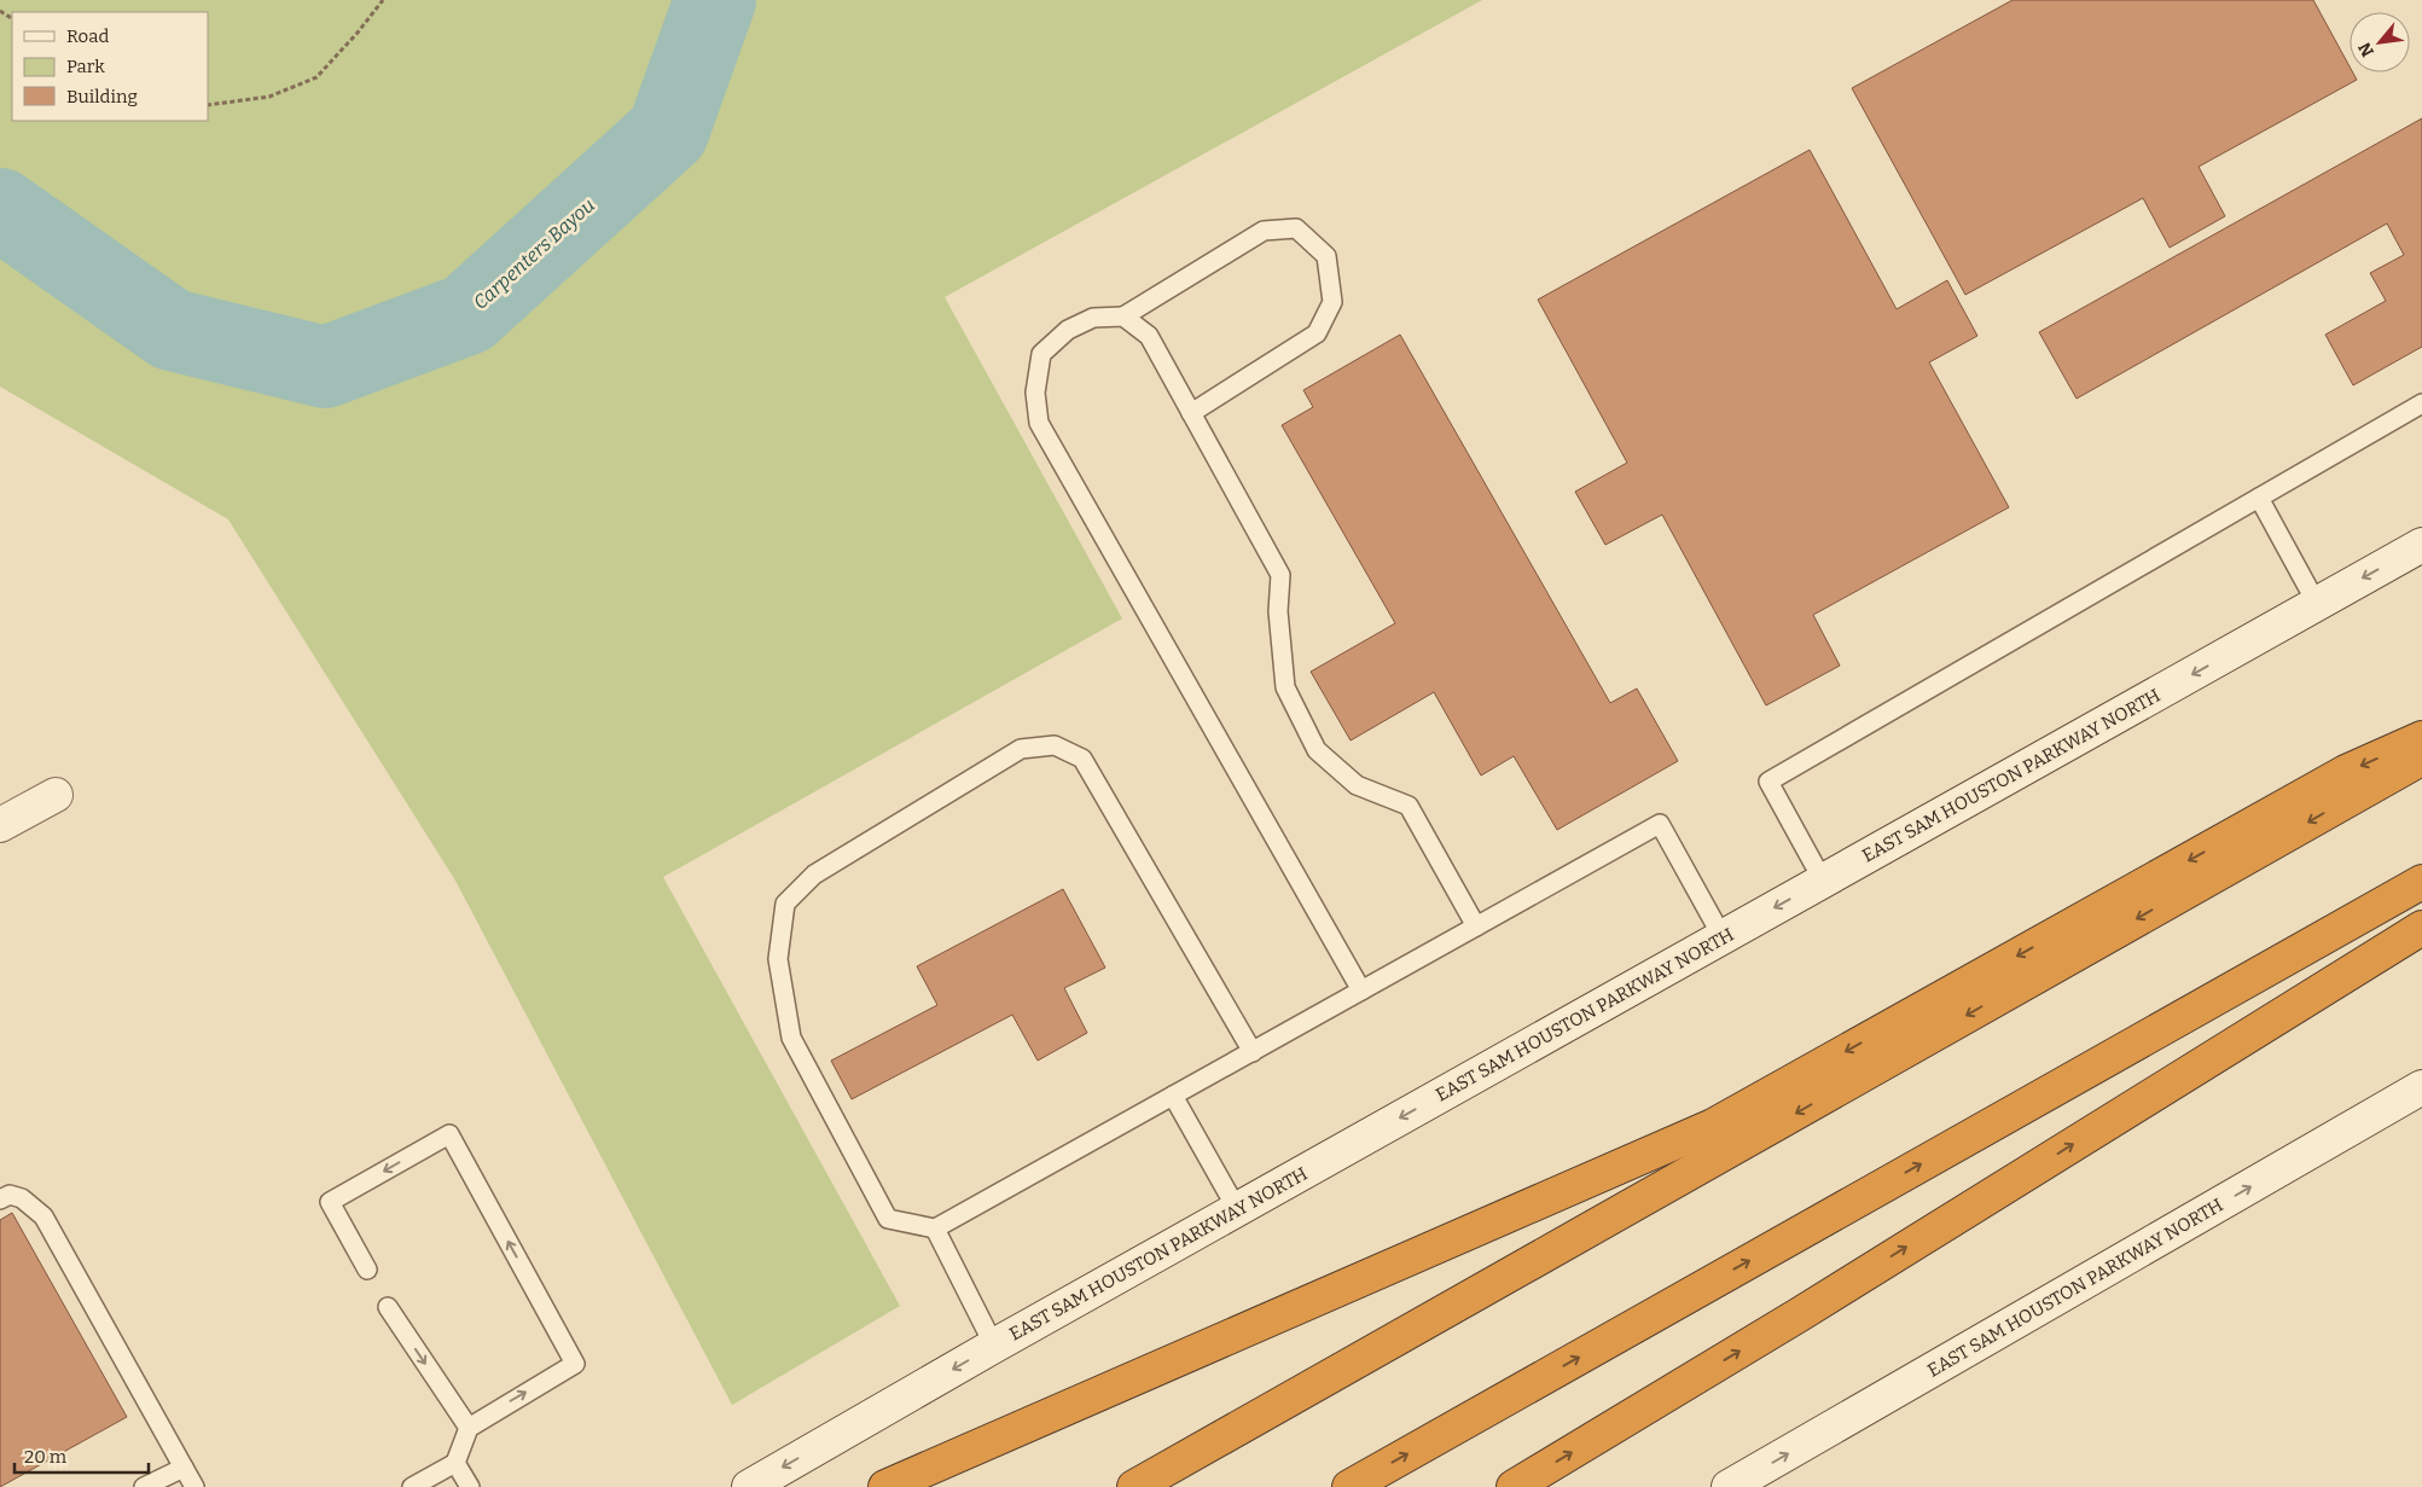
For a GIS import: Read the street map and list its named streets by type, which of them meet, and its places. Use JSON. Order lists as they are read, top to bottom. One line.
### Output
{"streets":{"main road":["EAST SAM HOUSTON PARKWAY NORTH"]},"water":["Carpenters Bayou"],"legend":["Road","Park","Building"],"scale_bar":"20 m","north":"bottom left"}
